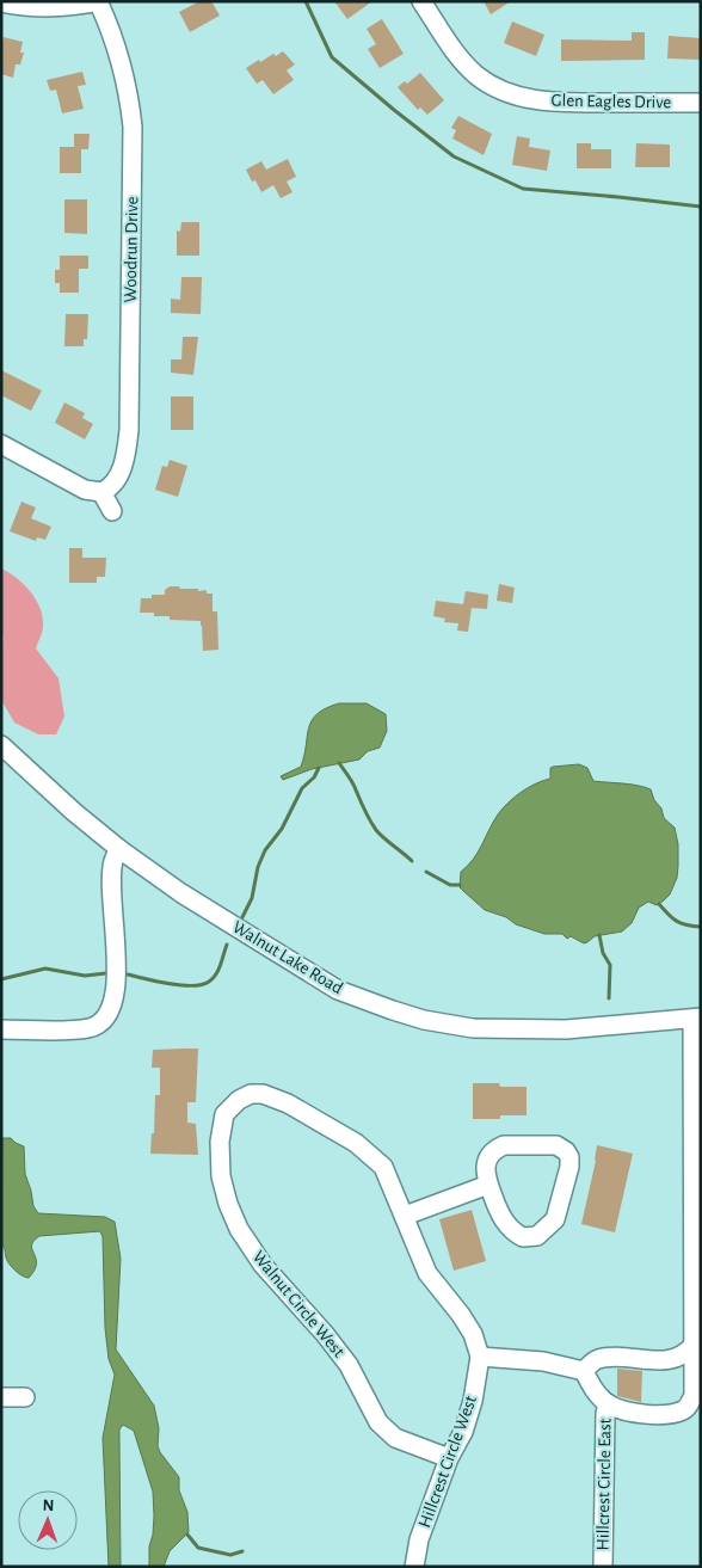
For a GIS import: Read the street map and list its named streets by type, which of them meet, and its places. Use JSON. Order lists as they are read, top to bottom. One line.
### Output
{"streets":{"street":["Glen Eagles Drive","Woodrun Drive","Walnut Lake Road","Walnut Circle West","Hillcrest Circle West","Hillcrest Circle East"]},"crossings":[["Walnut Circle West","Hillcrest Circle West"]],"north":"top"}
